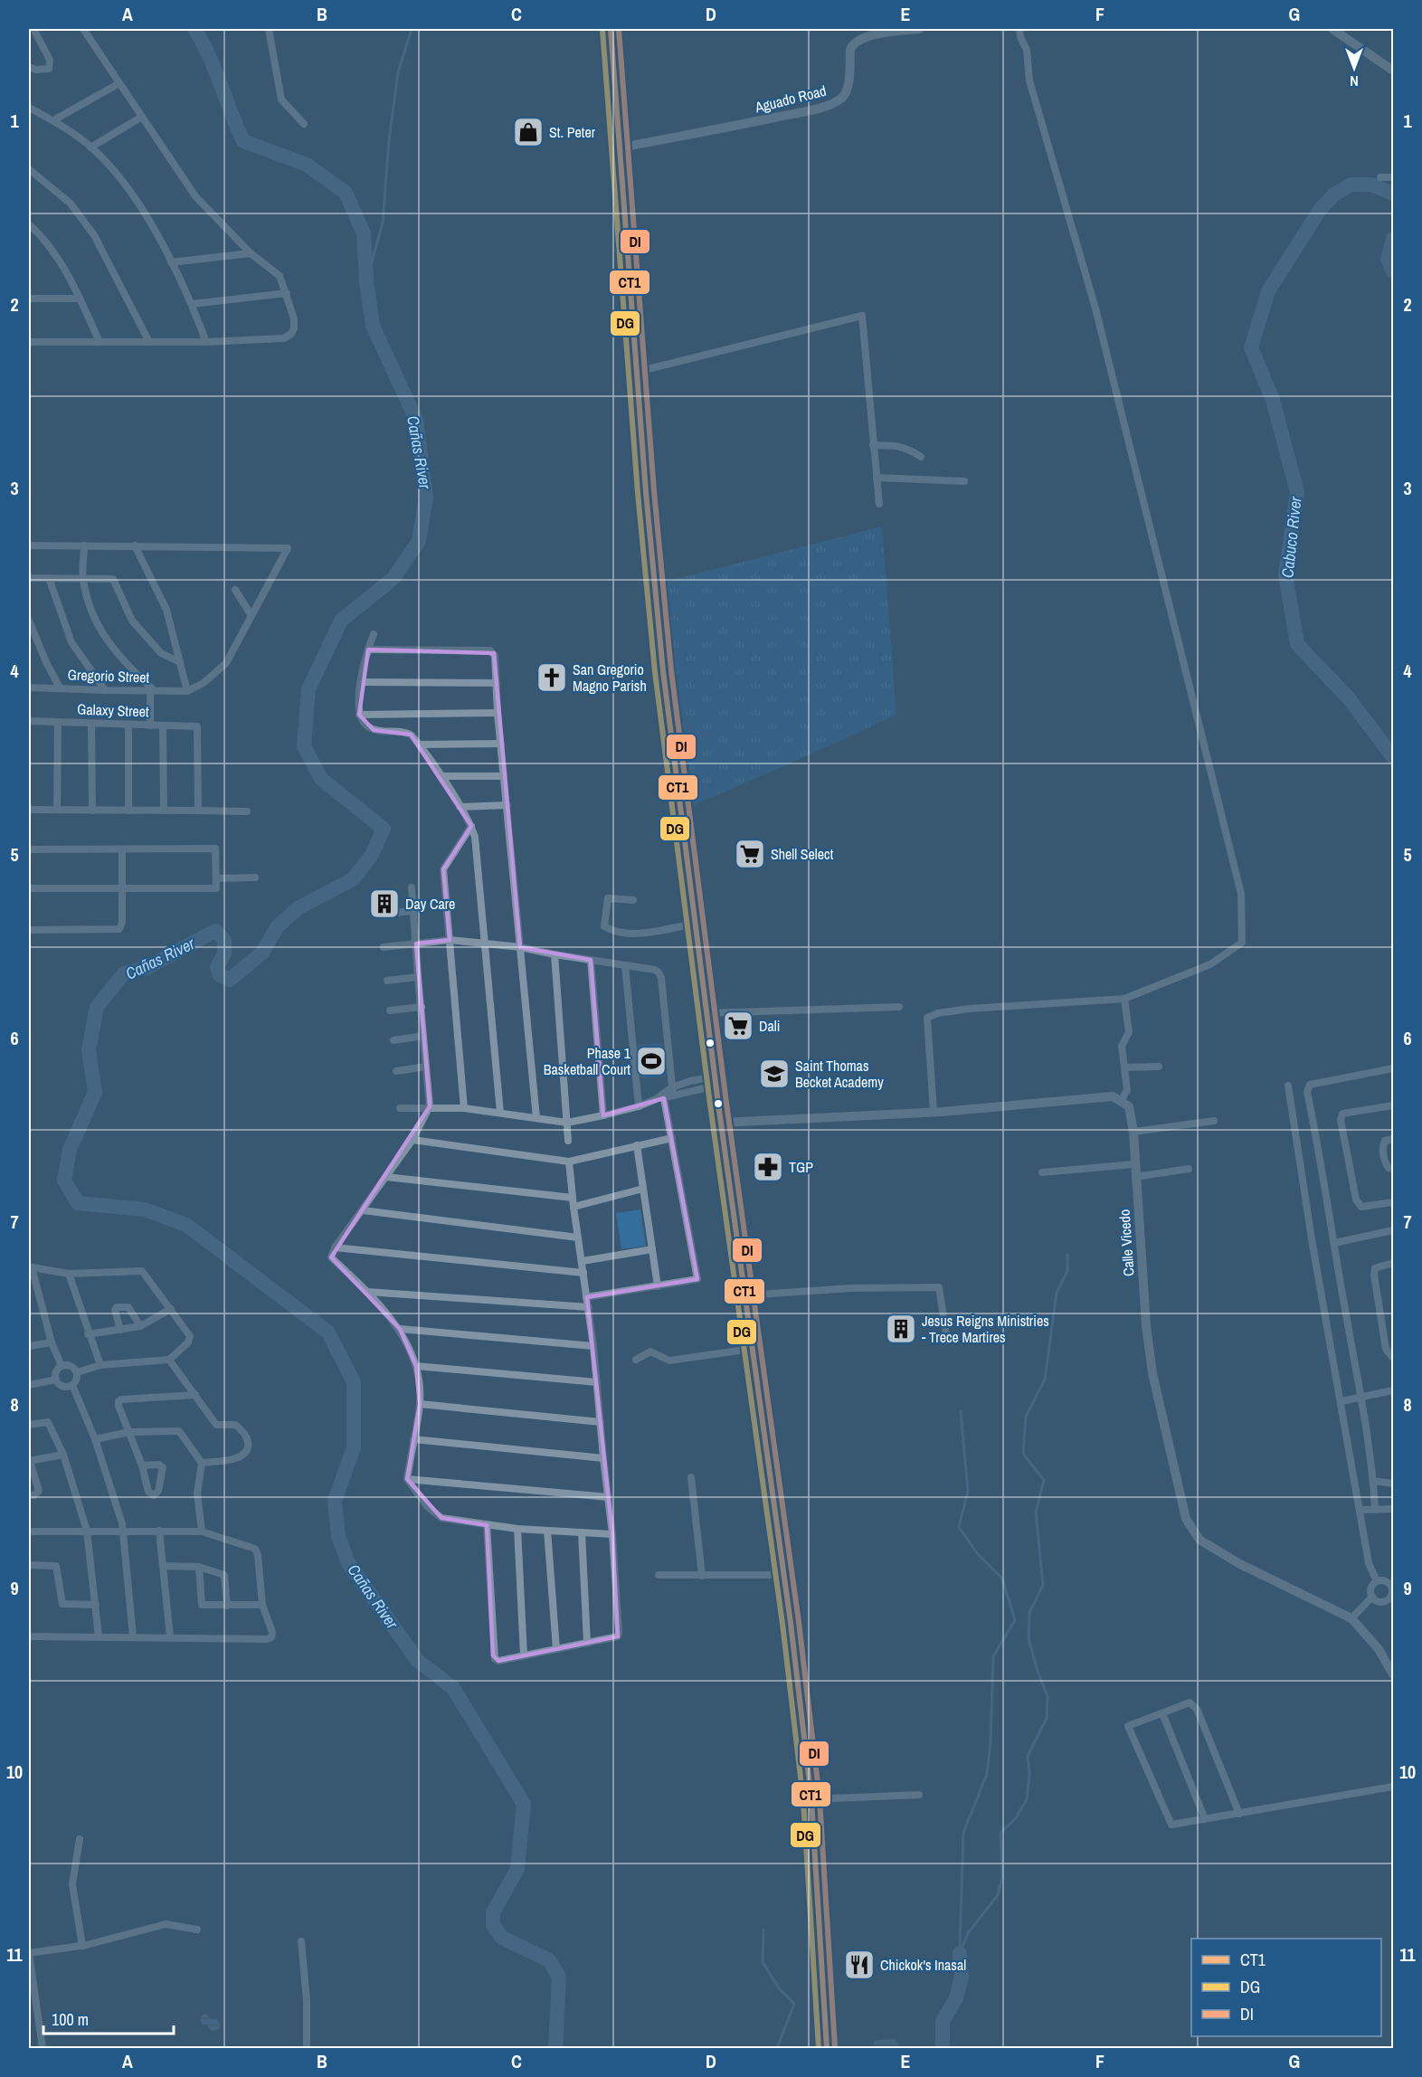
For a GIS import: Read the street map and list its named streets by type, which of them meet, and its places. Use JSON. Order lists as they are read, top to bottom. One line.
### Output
{"streets":{"street":["Aguado Road","Gregorio Street","Galaxy Street","Calle Vicedo"]},"water":["Cañas River","Cabuco River"],"places":{"shop":["St. Peter"],"church":["San Gregorio Magno Parish"],"supermarket":["Shell Select","Dali"],"building":["Day Care","Jesus Reigns Ministries - Trece Martires"],"sports":["Phase 1 Basketball Court"],"school or university":["Saint Thomas Becket Academy"],"pharmacy":["TGP"],"restaurant":["Chickok's Inasal"]},"lines":["transit line CT1","transit line DI","transit line DG"],"legend":["CT1","DG","DI"],"scale_bar":"100 m","north":"bottom","grid":{"columns":["A","B","C","D","E","F","G"],"rows":["1","2","3","4","5","6","7","8","9","10","11"]}}
